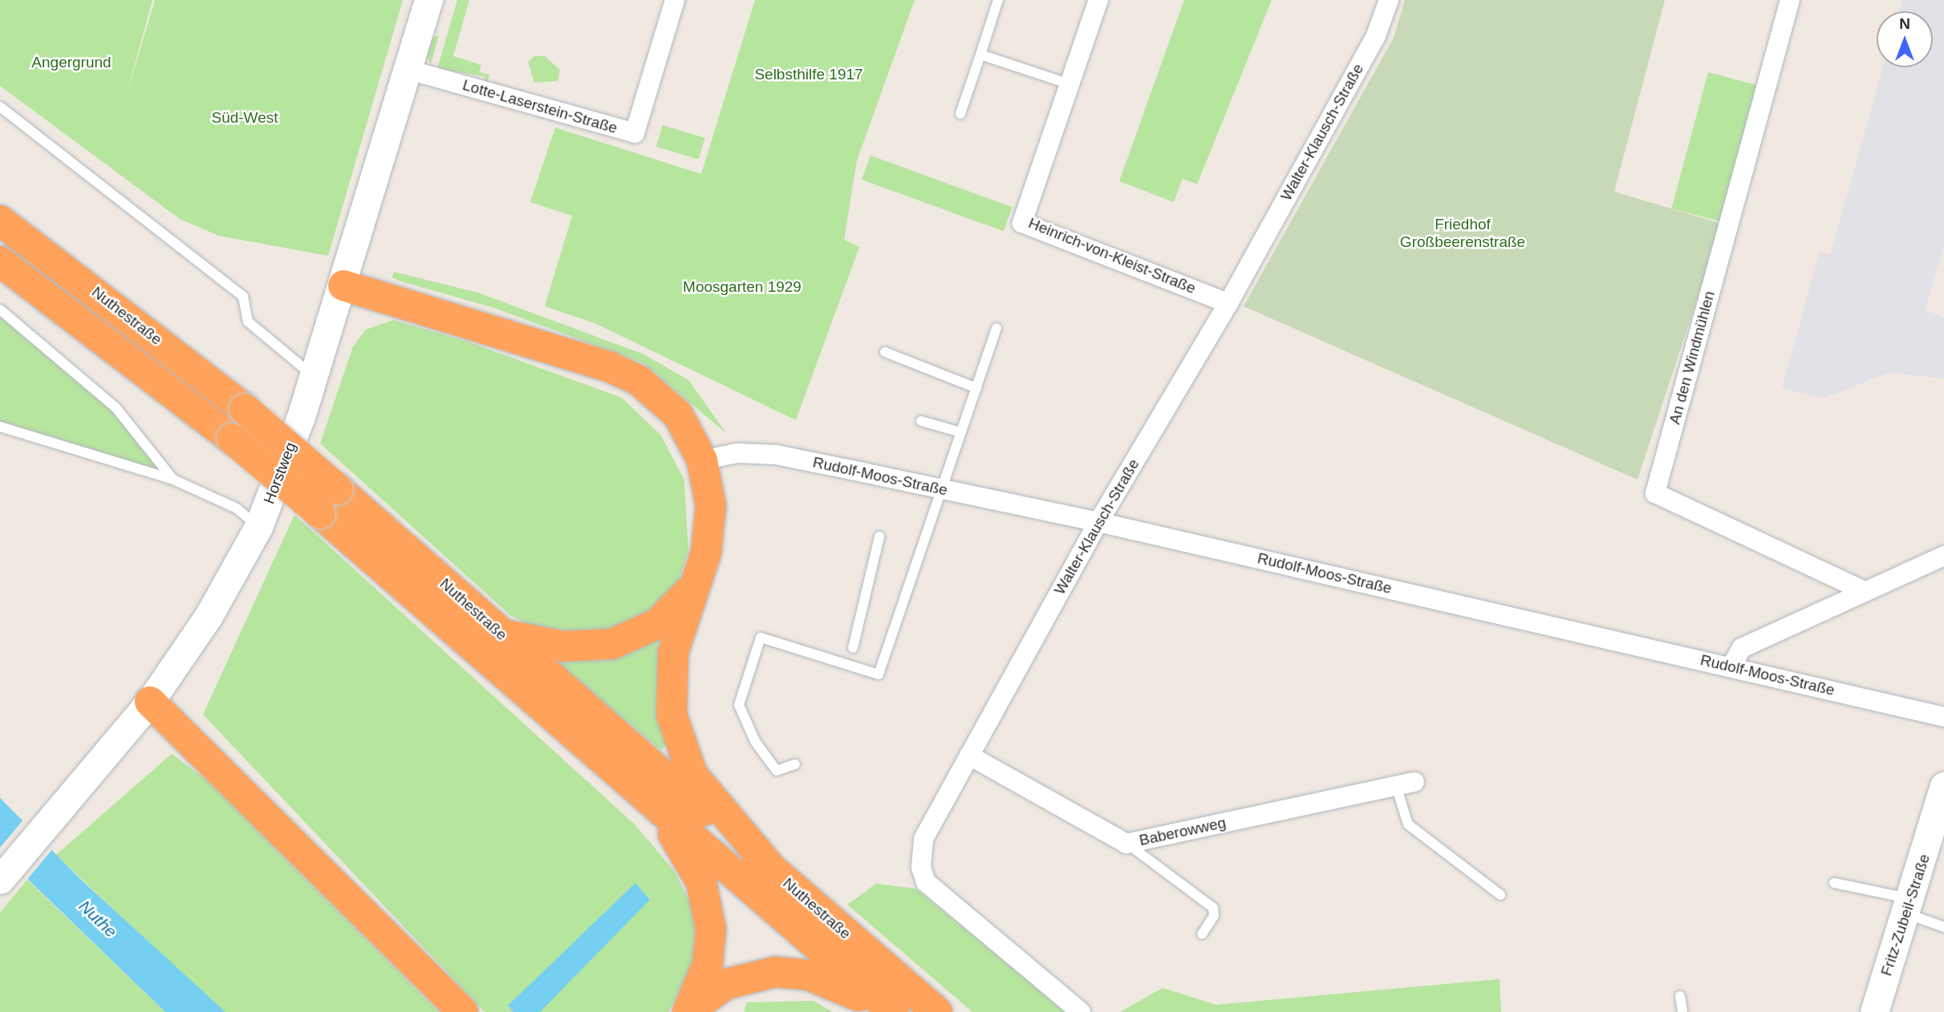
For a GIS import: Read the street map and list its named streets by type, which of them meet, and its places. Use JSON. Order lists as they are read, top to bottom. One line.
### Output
{"streets":{"highway":["Nuthestraße"],"street":["Lotte-Laserstein-Straße","Walter-Klausch-Straße","Heinrich-von-Kleist-Straße","An den Windmühlen","Horstweg","Rudolf-Moos-Straße","Baberowweg","Fritz-Zubeil-Straße"]},"crossings":[["Lotte-Laserstein-Straße","Horstweg"],["Walter-Klausch-Straße","Heinrich-von-Kleist-Straße"],["Walter-Klausch-Straße","Rudolf-Moos-Straße"],["Walter-Klausch-Straße","Baberowweg"]],"water":["Nuthe"],"parks":["Angergrund","Selbsthilfe 1917","Süd-West","Friedhof Großbeerenstraße","Moosgarten 1929"],"north":"top"}
